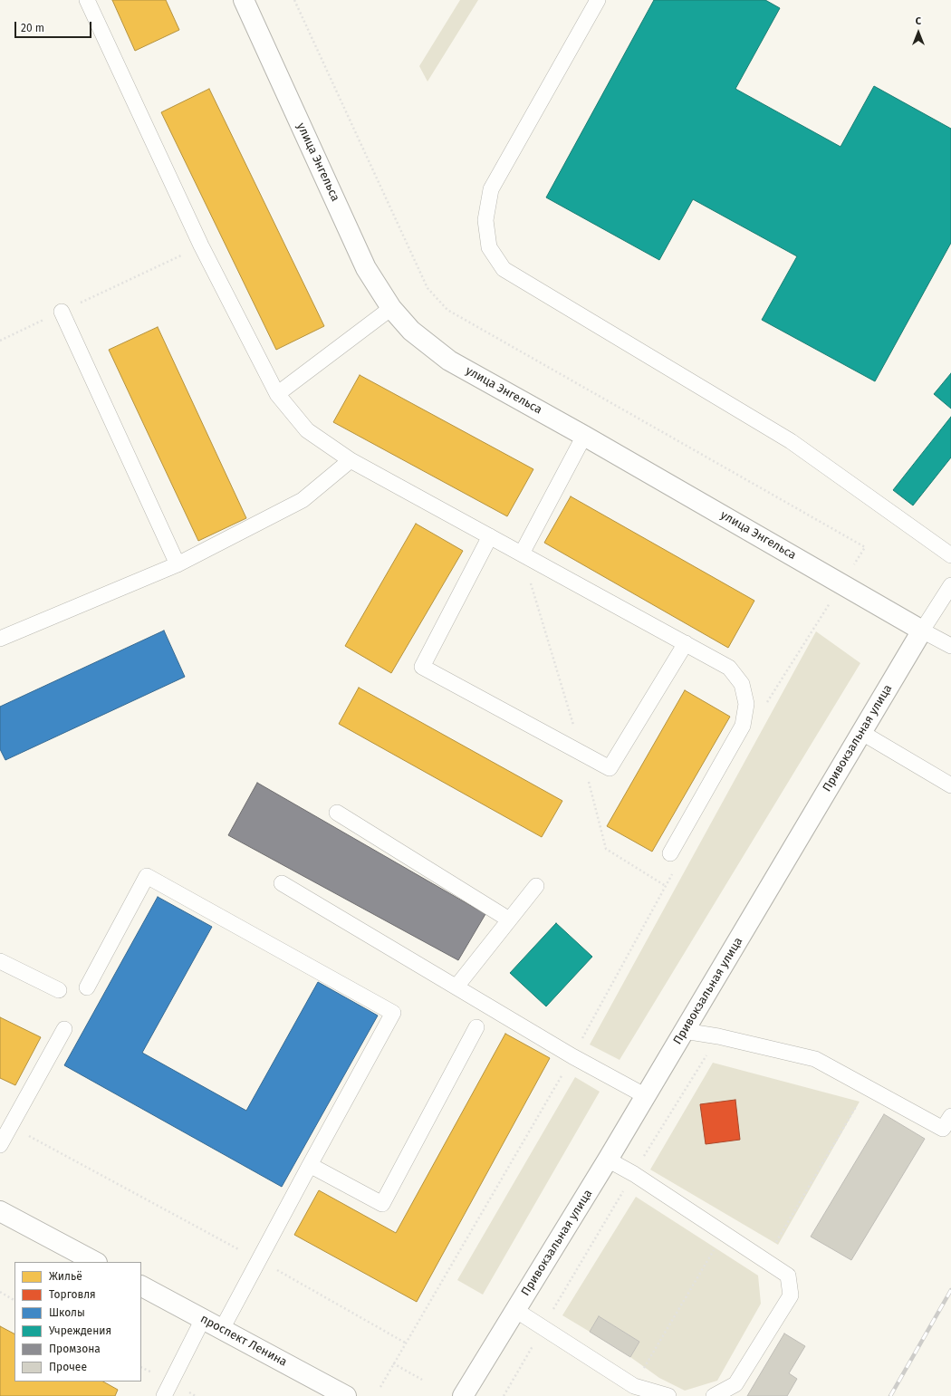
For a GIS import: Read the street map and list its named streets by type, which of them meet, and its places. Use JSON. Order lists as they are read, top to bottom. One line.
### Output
{"streets":{"street":["улица Энгельса","Привокзальная улица","проспект Ленина"]},"crossings":[["улица Энгельса","Привокзальная улица"]],"legend":["Жильё","Торговля","Школы","Учреждения","Промзона","Прочее"],"scale_bar":"20 m","north":"top"}
